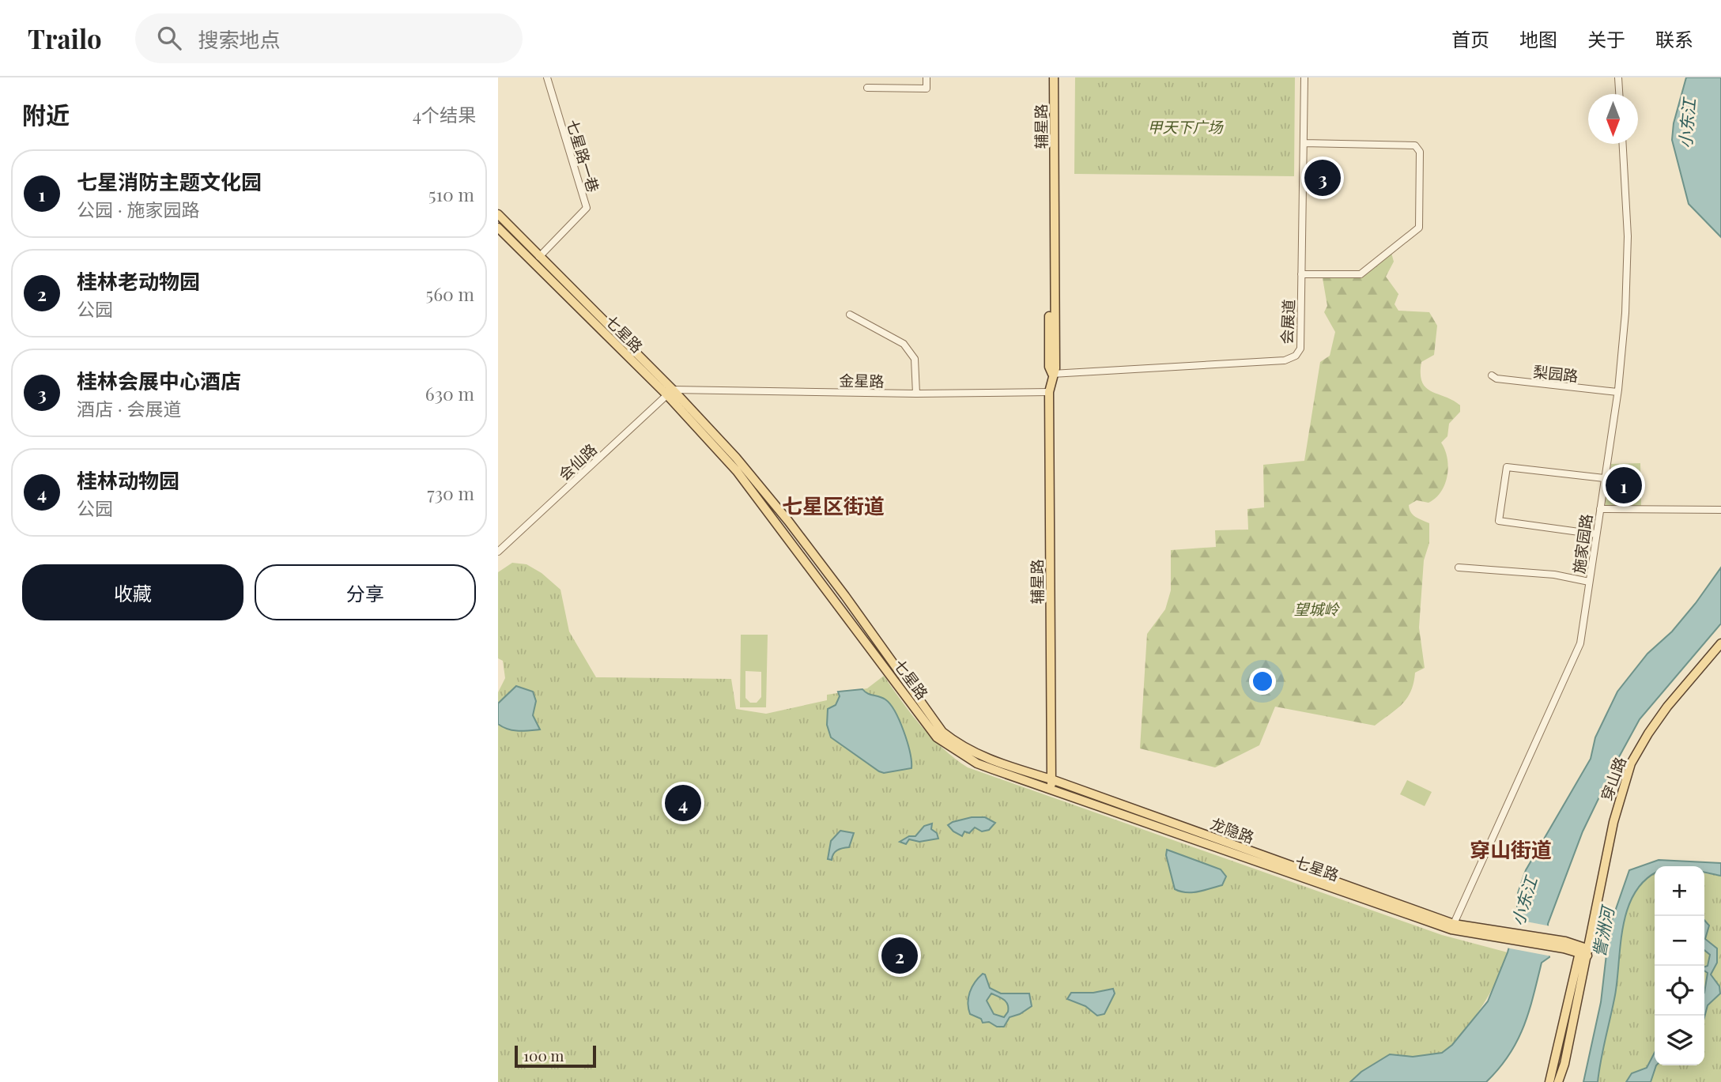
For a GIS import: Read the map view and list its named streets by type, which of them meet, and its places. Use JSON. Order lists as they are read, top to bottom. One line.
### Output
{"streets":{"main road":["辅星路","七星路","穿山路","龙隐路"],"street":["七星路一巷","会展道","梨园路","金星路","会仙路","施家园路"]},"crossings":[["辅星路","会展道"],["辅星路","七星路"],["辅星路","金星路"],["辅星路","龙隐路"],["七星路一巷","七星路"],["七星路","金星路"],["七星路","会仙路"],["七星路","施家园路"],["七星路","龙隐路"],["梨园路","施家园路"],["金星路","会仙路"],["施家园路","龙隐路"],["穿山路","龙隐路"]],"districts":["七星区街道","穿山街道"],"water":["小东江","訾洲河"],"parks":["甲天下广场","望城岭"],"scale_bar":"100 m","north":"bottom","page":{"header":"Trailo","search":"搜索地点","nav":["首页","地图","关于","联系"],"heading":["附近","4个结果"],"list":[{"mark":"1","name":"七星消防主题文化园","note":"公园 · 施家园路","value":"510 m"},{"mark":"2","name":"桂林老动物园","note":"公园","value":"560 m"},{"mark":"3","name":"桂林会展中心酒店","note":"酒店 · 会展道","value":"630 m"},{"mark":"4","name":"桂林动物园","note":"公园","value":"730 m"}],"pins":["3","1","4","2"],"buttons":["收藏","分享"],"map_buttons":["+","−"],"scale":"100 m"}}
